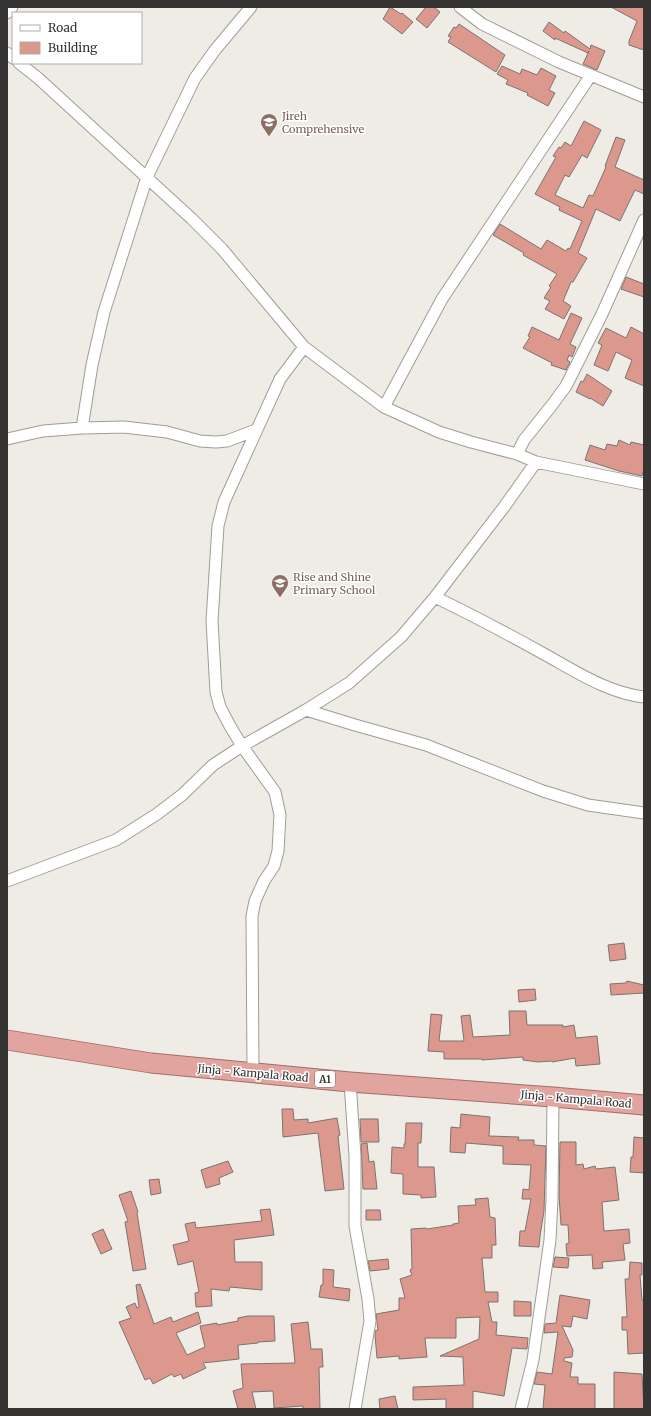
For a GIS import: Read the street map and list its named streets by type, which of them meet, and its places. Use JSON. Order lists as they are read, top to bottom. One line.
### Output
{"streets":{"highway":["Jinja - Kampala Road","A1"]},"places":{"school or university":["Jireh Comprehensive","Rise and Shine Primary School"]},"legend":["Road","Building"]}
